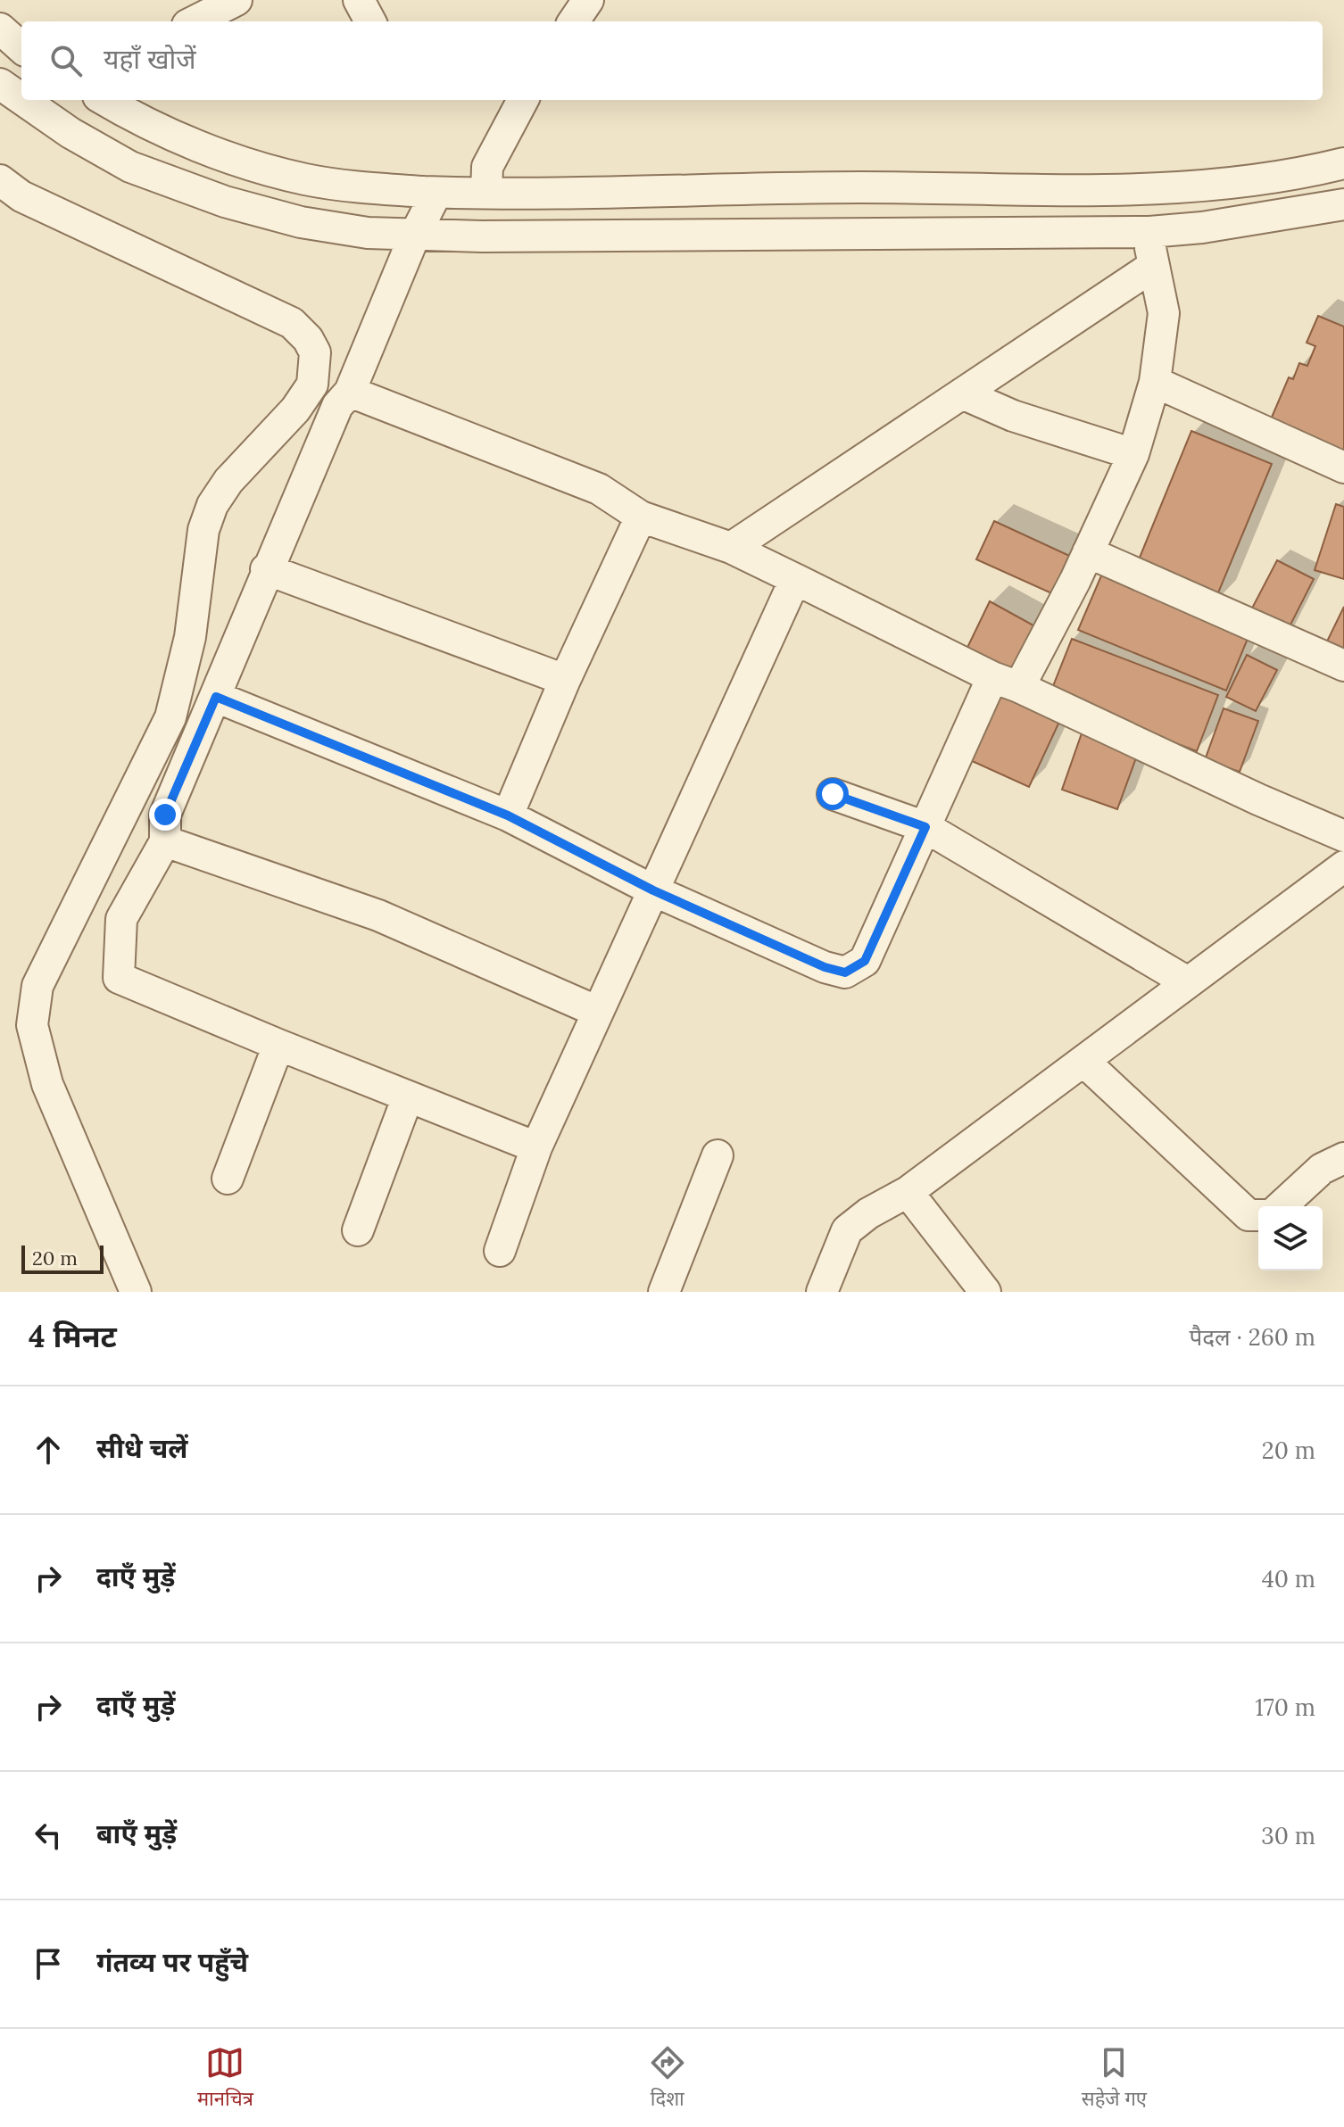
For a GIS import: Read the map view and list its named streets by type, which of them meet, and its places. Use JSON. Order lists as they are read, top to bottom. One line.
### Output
{"scale_bar":"20 m","page":{"search":"यहाँ खोजें","scale":"20 m","heading":["4 मिनट","पैदल · 260 m"],"list":[["सीधे चलें","20 m"],["दाएँ मुड़ें","40 m"],["दाएँ मुड़ें","170 m"],["बाएँ मुड़ें","30 m"],"गंतव्य पर पहुँचे"],"nav":["मानचित्र","दिशा","सहेजे गए"]}}
